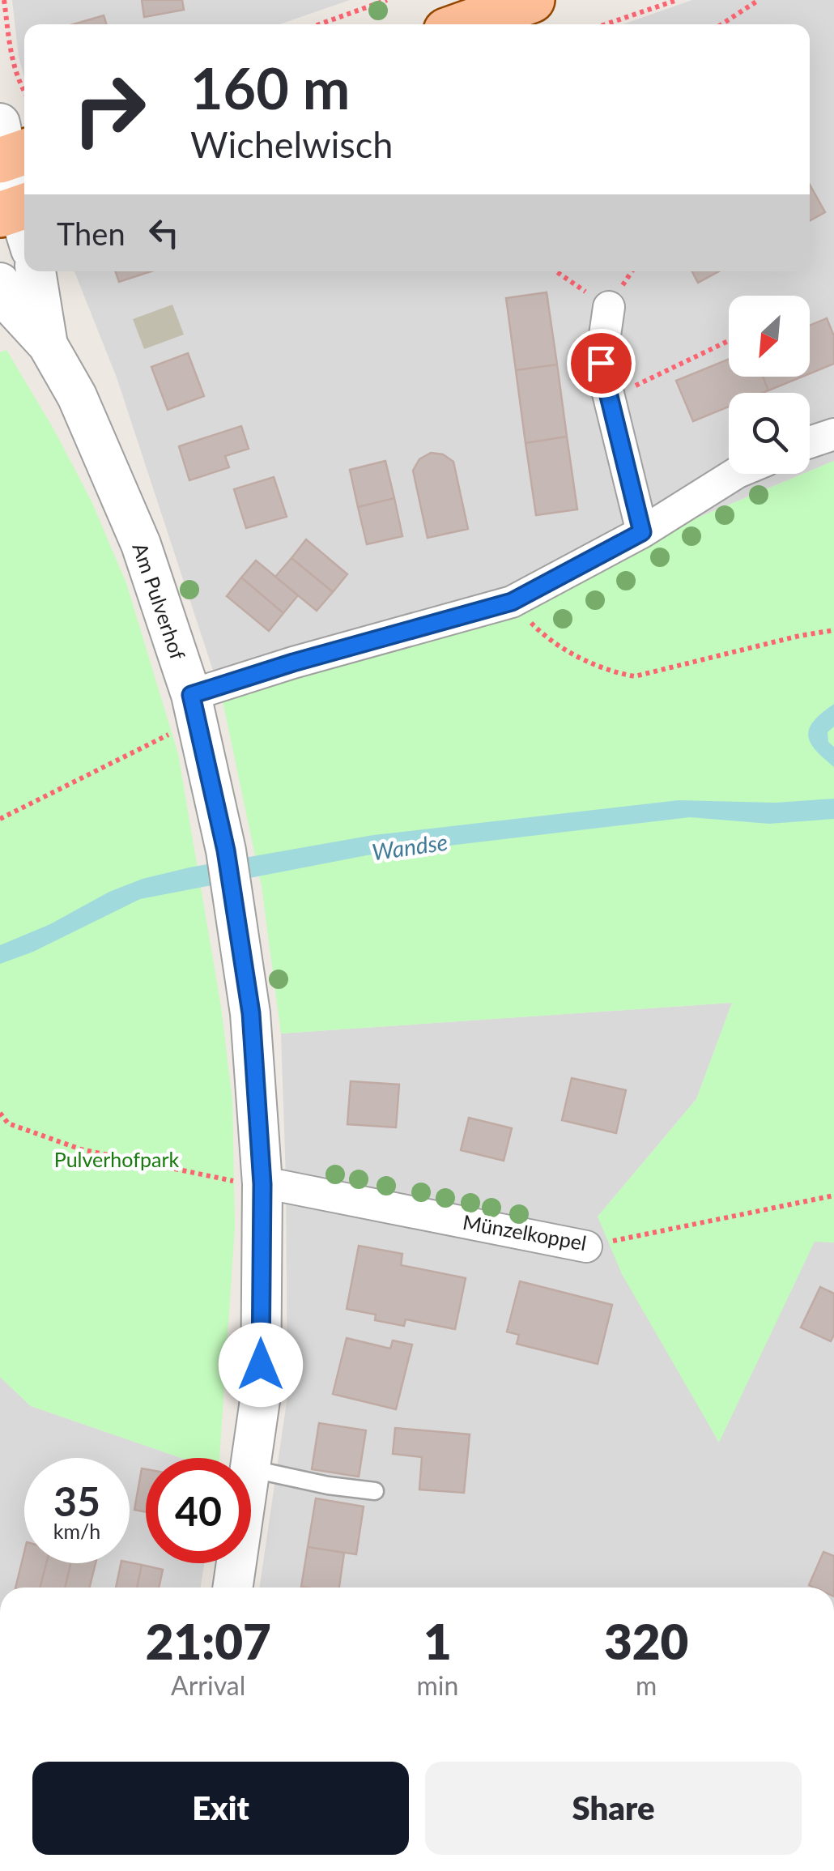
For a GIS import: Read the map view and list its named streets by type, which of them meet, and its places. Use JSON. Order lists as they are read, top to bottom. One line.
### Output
{"streets":{"street":["Am Pulverhof","Münzelkoppel"]},"crossings":[["Am Pulverhof","Münzelkoppel"]],"water":["Wandse"],"parks":["Pulverhofpark"],"north":"bottom left","page":{"turn":["160 m","Wichelwisch"],"then":"Then","speed":"35 km/h","limit":"40","eta":["21:07","Arrival","1","min","320","m"],"buttons":["Exit","Share"]}}
